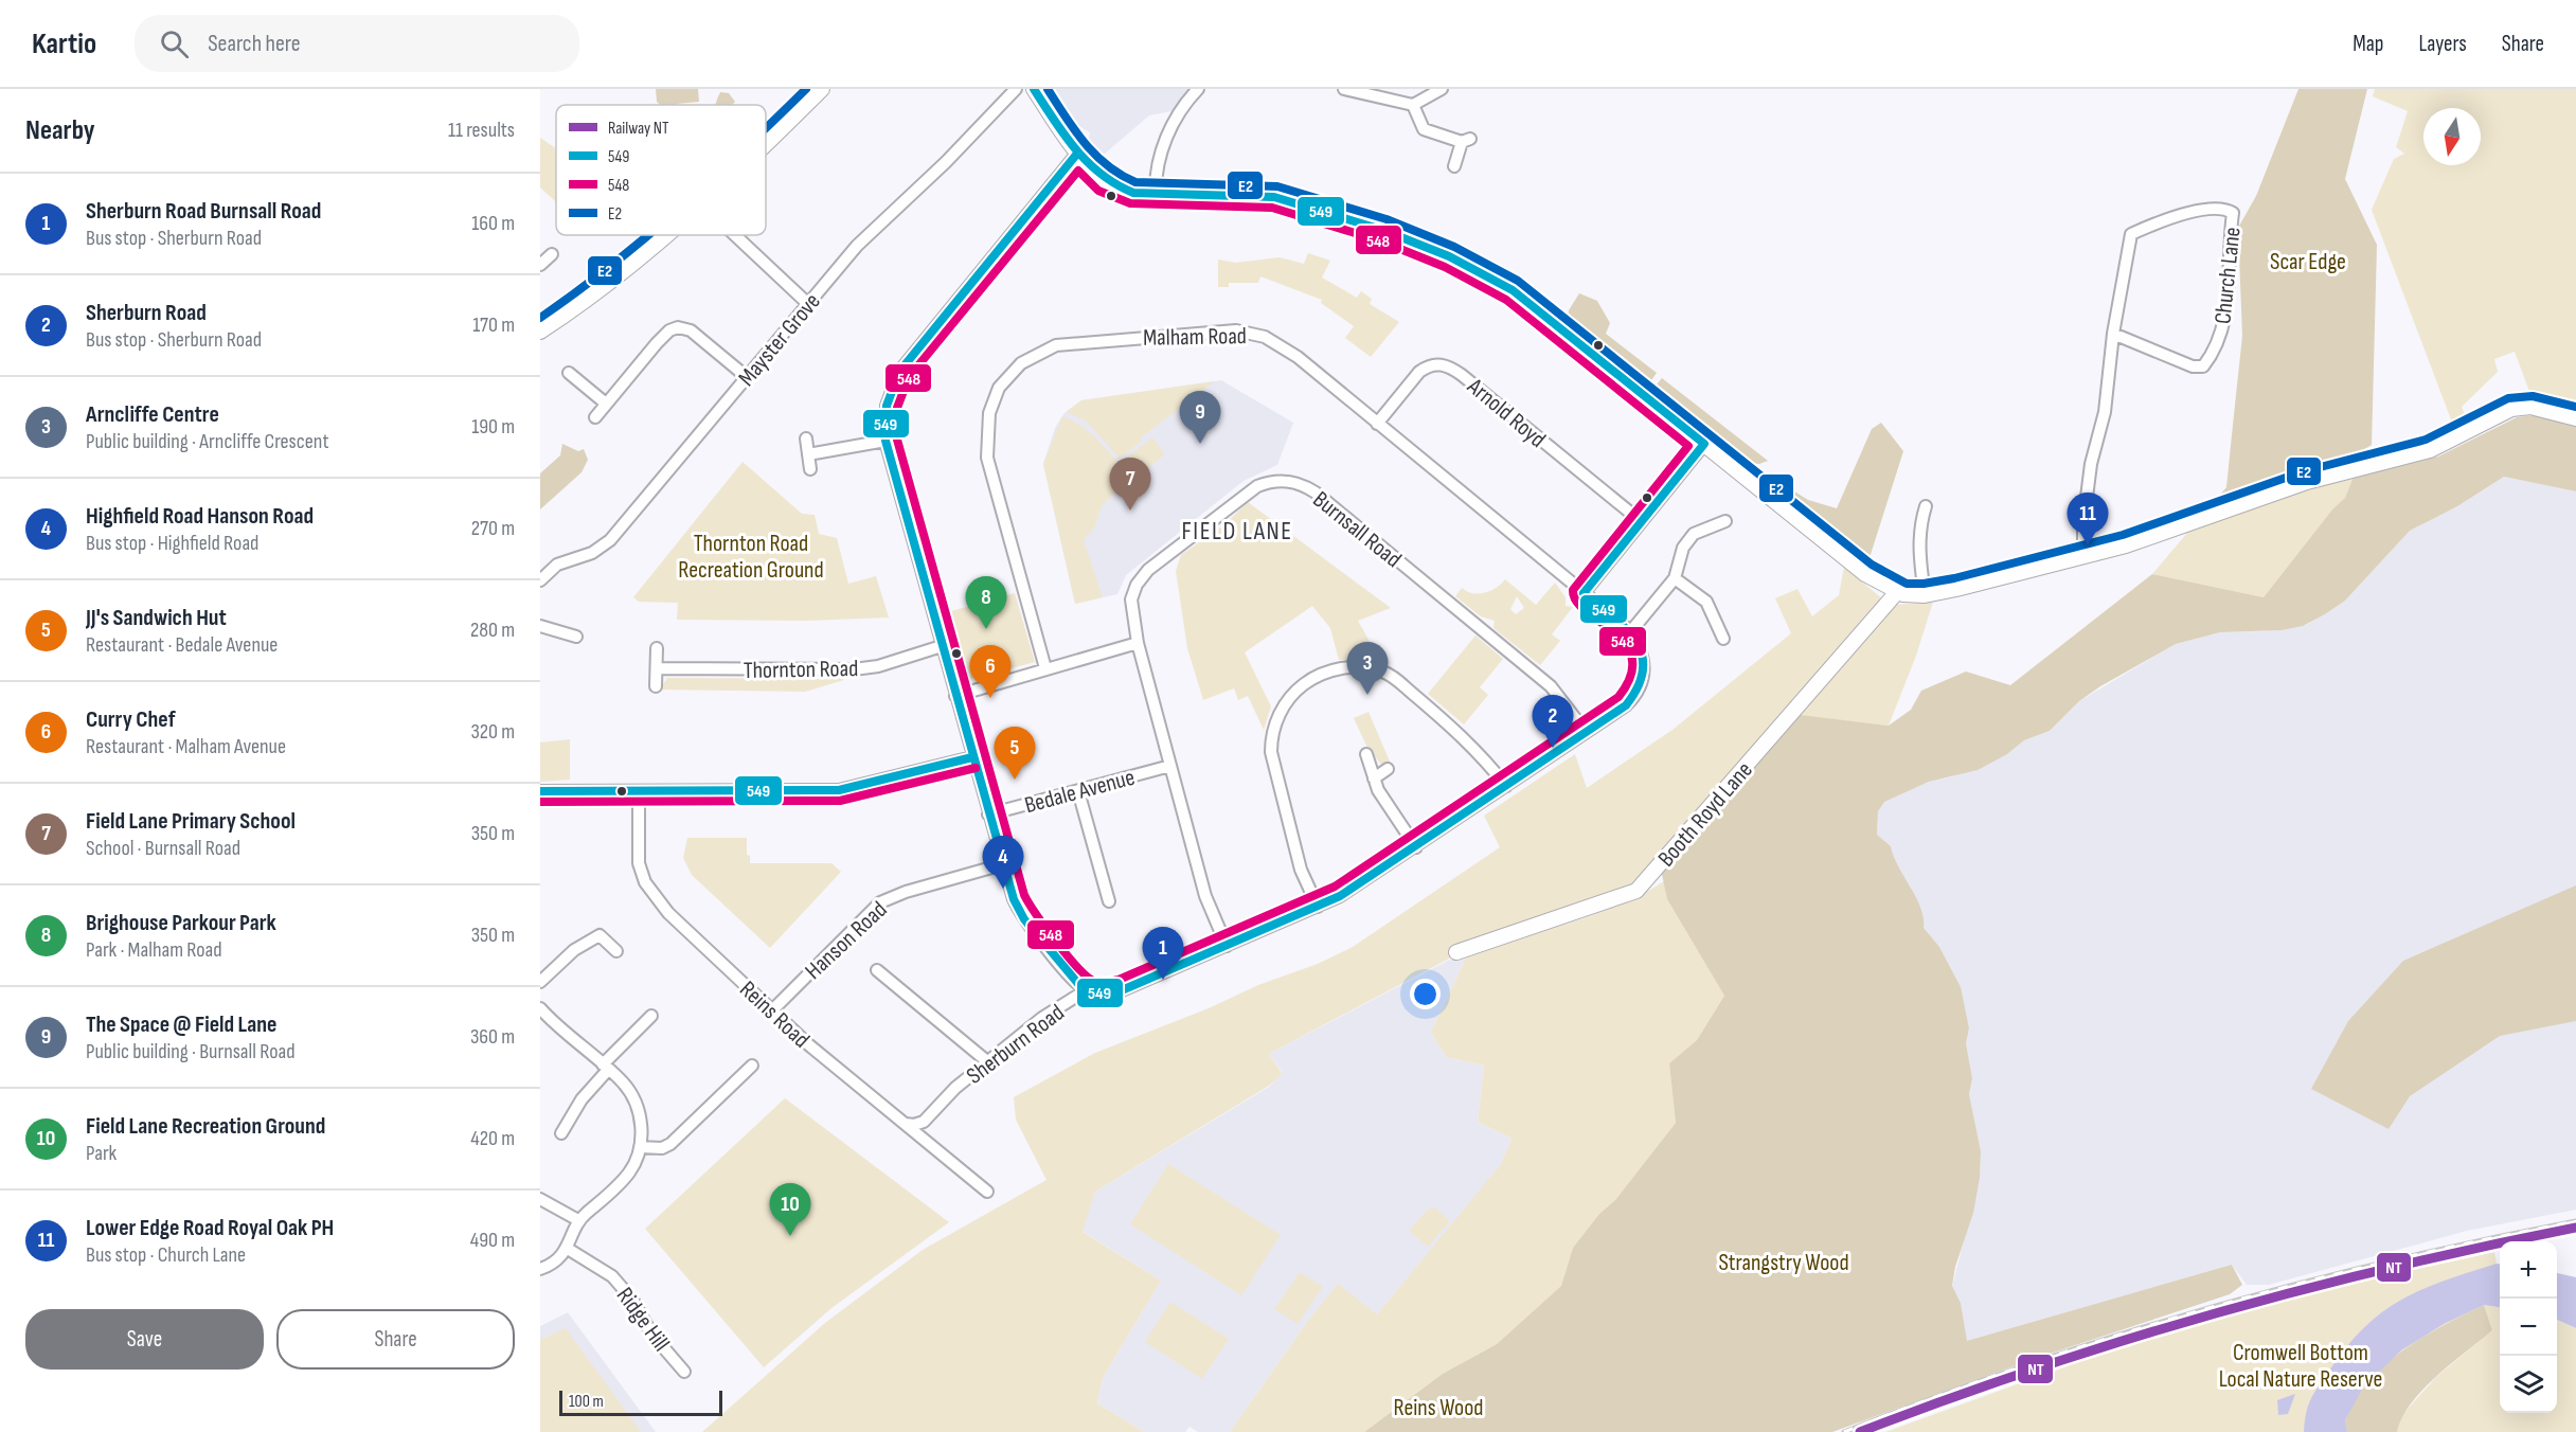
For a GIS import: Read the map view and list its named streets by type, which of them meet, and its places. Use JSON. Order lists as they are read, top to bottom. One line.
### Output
{"streets":{"street":["Church Lane","Malham Road","Mayster Grove","Arnold Royd","Burnsall Road","Thornton Road","Bedale Avenue","Booth Royd Lane","Hanson Road","Reins Road","Sherburn Road","Ridge Hill"]},"crossings":[["Malham Road","Arnold Royd"],["Malham Road","Sherburn Road"],["Burnsall Road","Bedale Avenue"],["Burnsall Road","Sherburn Road"],["Hanson Road","Reins Road"],["Reins Road","Sherburn Road"]],"districts":["FIELD LANE"],"parks":["Scar Edge","Thornton Road Recreation Ground","Strangstry Wood","Cromwell Bottom Local Nature Reserve","Reins Wood"],"lines":["transit line 549","transit line E2","transit line 548","rail line NT"],"legend":["Railway NT","549","548","E2"],"scale_bar":"100 m","north":"bottom","page":{"header":"Kartio","search":"Search here","nav":["Map","Layers","Share"],"heading":["Nearby","11 results"],"list":[{"mark":"1","name":"Sherburn Road Burnsall Road","note":"Bus stop · Sherburn Road","value":"160 m"},{"mark":"2","name":"Sherburn Road","note":"Bus stop · Sherburn Road","value":"170 m"},{"mark":"3","name":"Arncliffe Centre","note":"Public building · Arncliffe Crescent","value":"190 m"},{"mark":"4","name":"Highfield Road Hanson Road","note":"Bus stop · Highfield Road","value":"270 m"},{"mark":"5","name":"JJ's Sandwich Hut","note":"Restaurant · Bedale Avenue","value":"280 m"},{"mark":"6","name":"Curry Chef","note":"Restaurant · Malham Avenue","value":"320 m"},{"mark":"7","name":"Field Lane Primary School","note":"School · Burnsall Road","value":"350 m"},{"mark":"8","name":"Brighouse Parkour Park","note":"Park · Malham Road","value":"350 m"},{"mark":"9","name":"The Space @ Field Lane","note":"Public building · Burnsall Road","value":"360 m"},{"mark":"10","name":"Field Lane Recreation Ground","note":"Park","value":"420 m"},{"mark":"11","name":"Lower Edge Road Royal Oak PH","note":"Bus stop · Church Lane","value":"490 m"}],"pins":["9","7","11","8","3","6","2","5","4","1","10"],"map_buttons":["+","−"],"buttons":["Save","Share"],"scale":"100 m"}}
